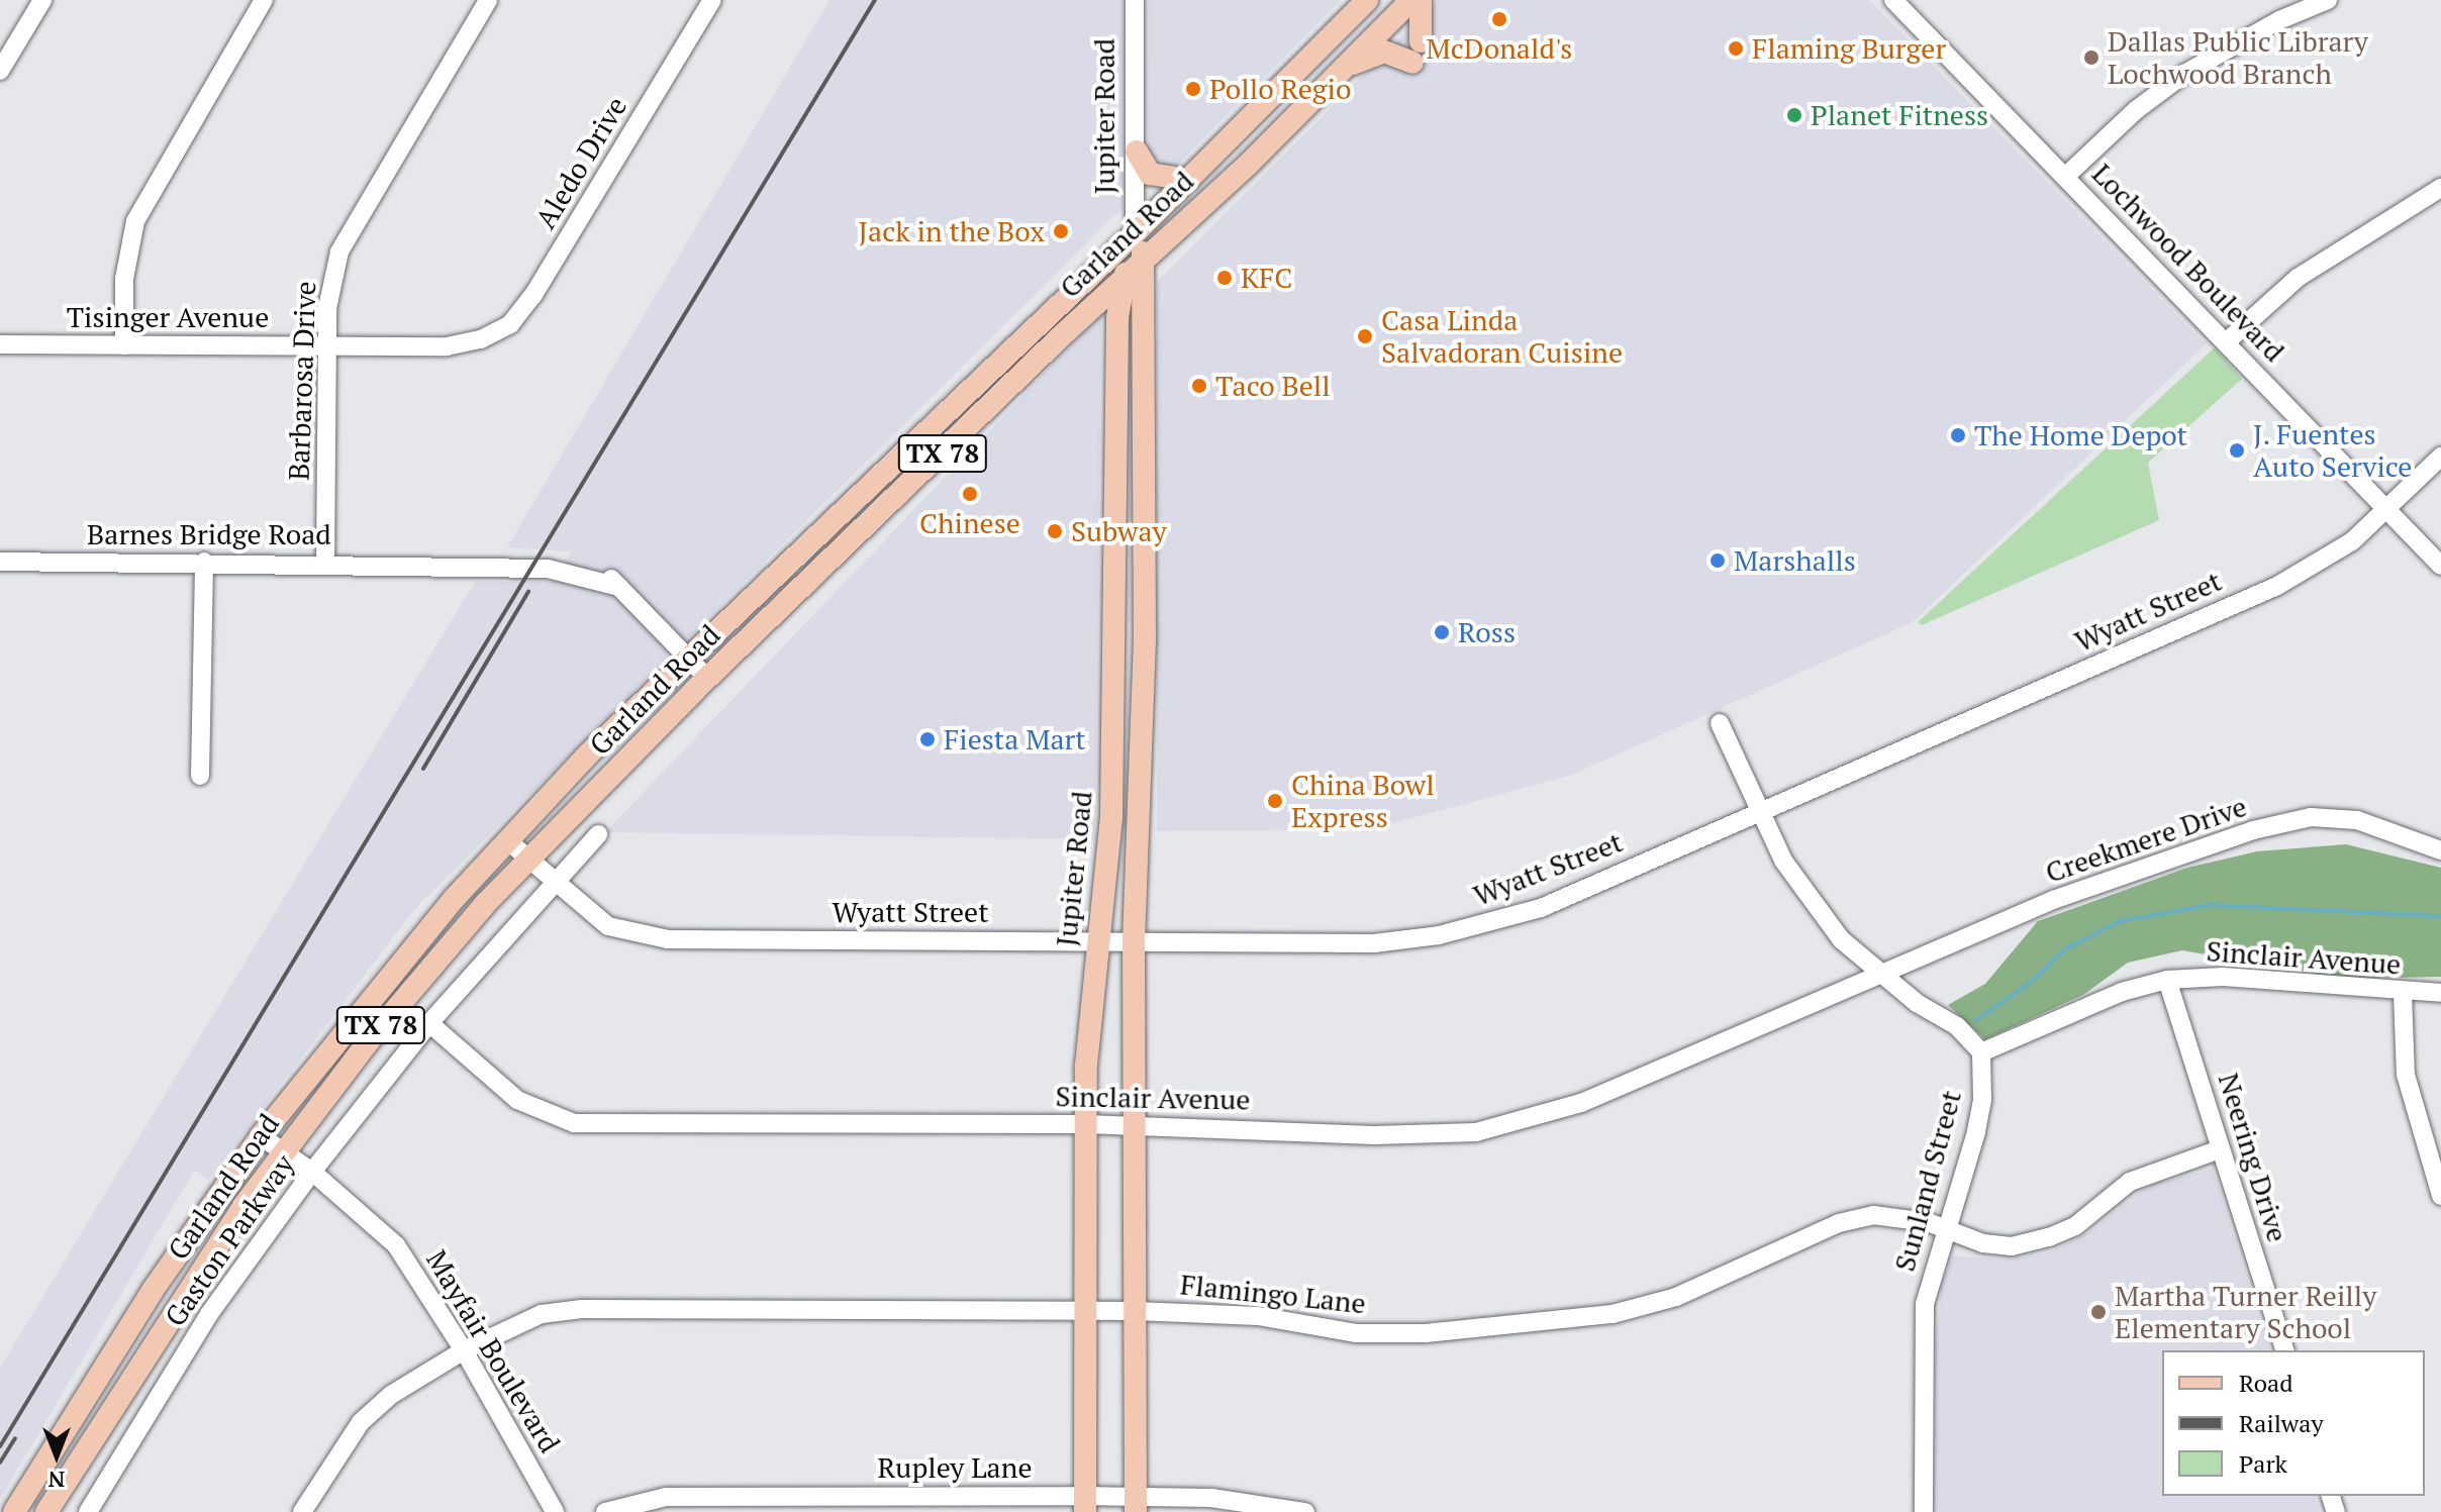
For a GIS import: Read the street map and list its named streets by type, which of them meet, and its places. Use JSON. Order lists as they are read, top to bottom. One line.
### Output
{"streets":{"main road":["Jupiter Road","Garland Road","TX 78"],"street":["Aledo Drive","Lochwood Boulevard","Tisinger Avenue","Barbarosa Drive","Barnes Bridge Road","Wyatt Street","Creekmere Drive","Sinclair Avenue","Neering Drive","Sunland Street","Gaston Parkway","Flamingo Lane","Mayfair Boulevard","Rupley Lane"]},"crossings":[["Jupiter Road","Garland Road"],["Jupiter Road","Wyatt Street"],["Jupiter Road","Sinclair Avenue"],["Jupiter Road","Flamingo Lane"],["Jupiter Road","Rupley Lane"],["Aledo Drive","Tisinger Avenue"],["Garland Road","Barnes Bridge Road"],["Garland Road","Wyatt Street"],["Garland Road","Mayfair Boulevard"],["Lochwood Boulevard","Wyatt Street"],["Tisinger Avenue","Barbarosa Drive"],["Barbarosa Drive","Barnes Bridge Road"],["Wyatt Street","Gaston Parkway"],["Creekmere Drive","Sinclair Avenue"],["Sinclair Avenue","Neering Drive"],["Sinclair Avenue","Sunland Street"],["Sinclair Avenue","Gaston Parkway"],["Neering Drive","Flamingo Lane"],["Sunland Street","Flamingo Lane"],["Gaston Parkway","Mayfair Boulevard"],["Flamingo Lane","Mayfair Boulevard"]],"places":["McDonald's","Flaming Burger","Dallas Public Library Lochwood Branch","Pollo Regio","Planet Fitness","Jack in the Box","KFC","Casa Linda Salvadoran Cuisine","Taco Bell","The Home Depot","J. Fuentes Auto Service","Chinese","Subway","Marshalls","Ross","Fiesta Mart","China Bowl Express","Martha Turner Reilly Elementary School"],"legend":["Road","Railway","Park"],"north":"bottom"}
